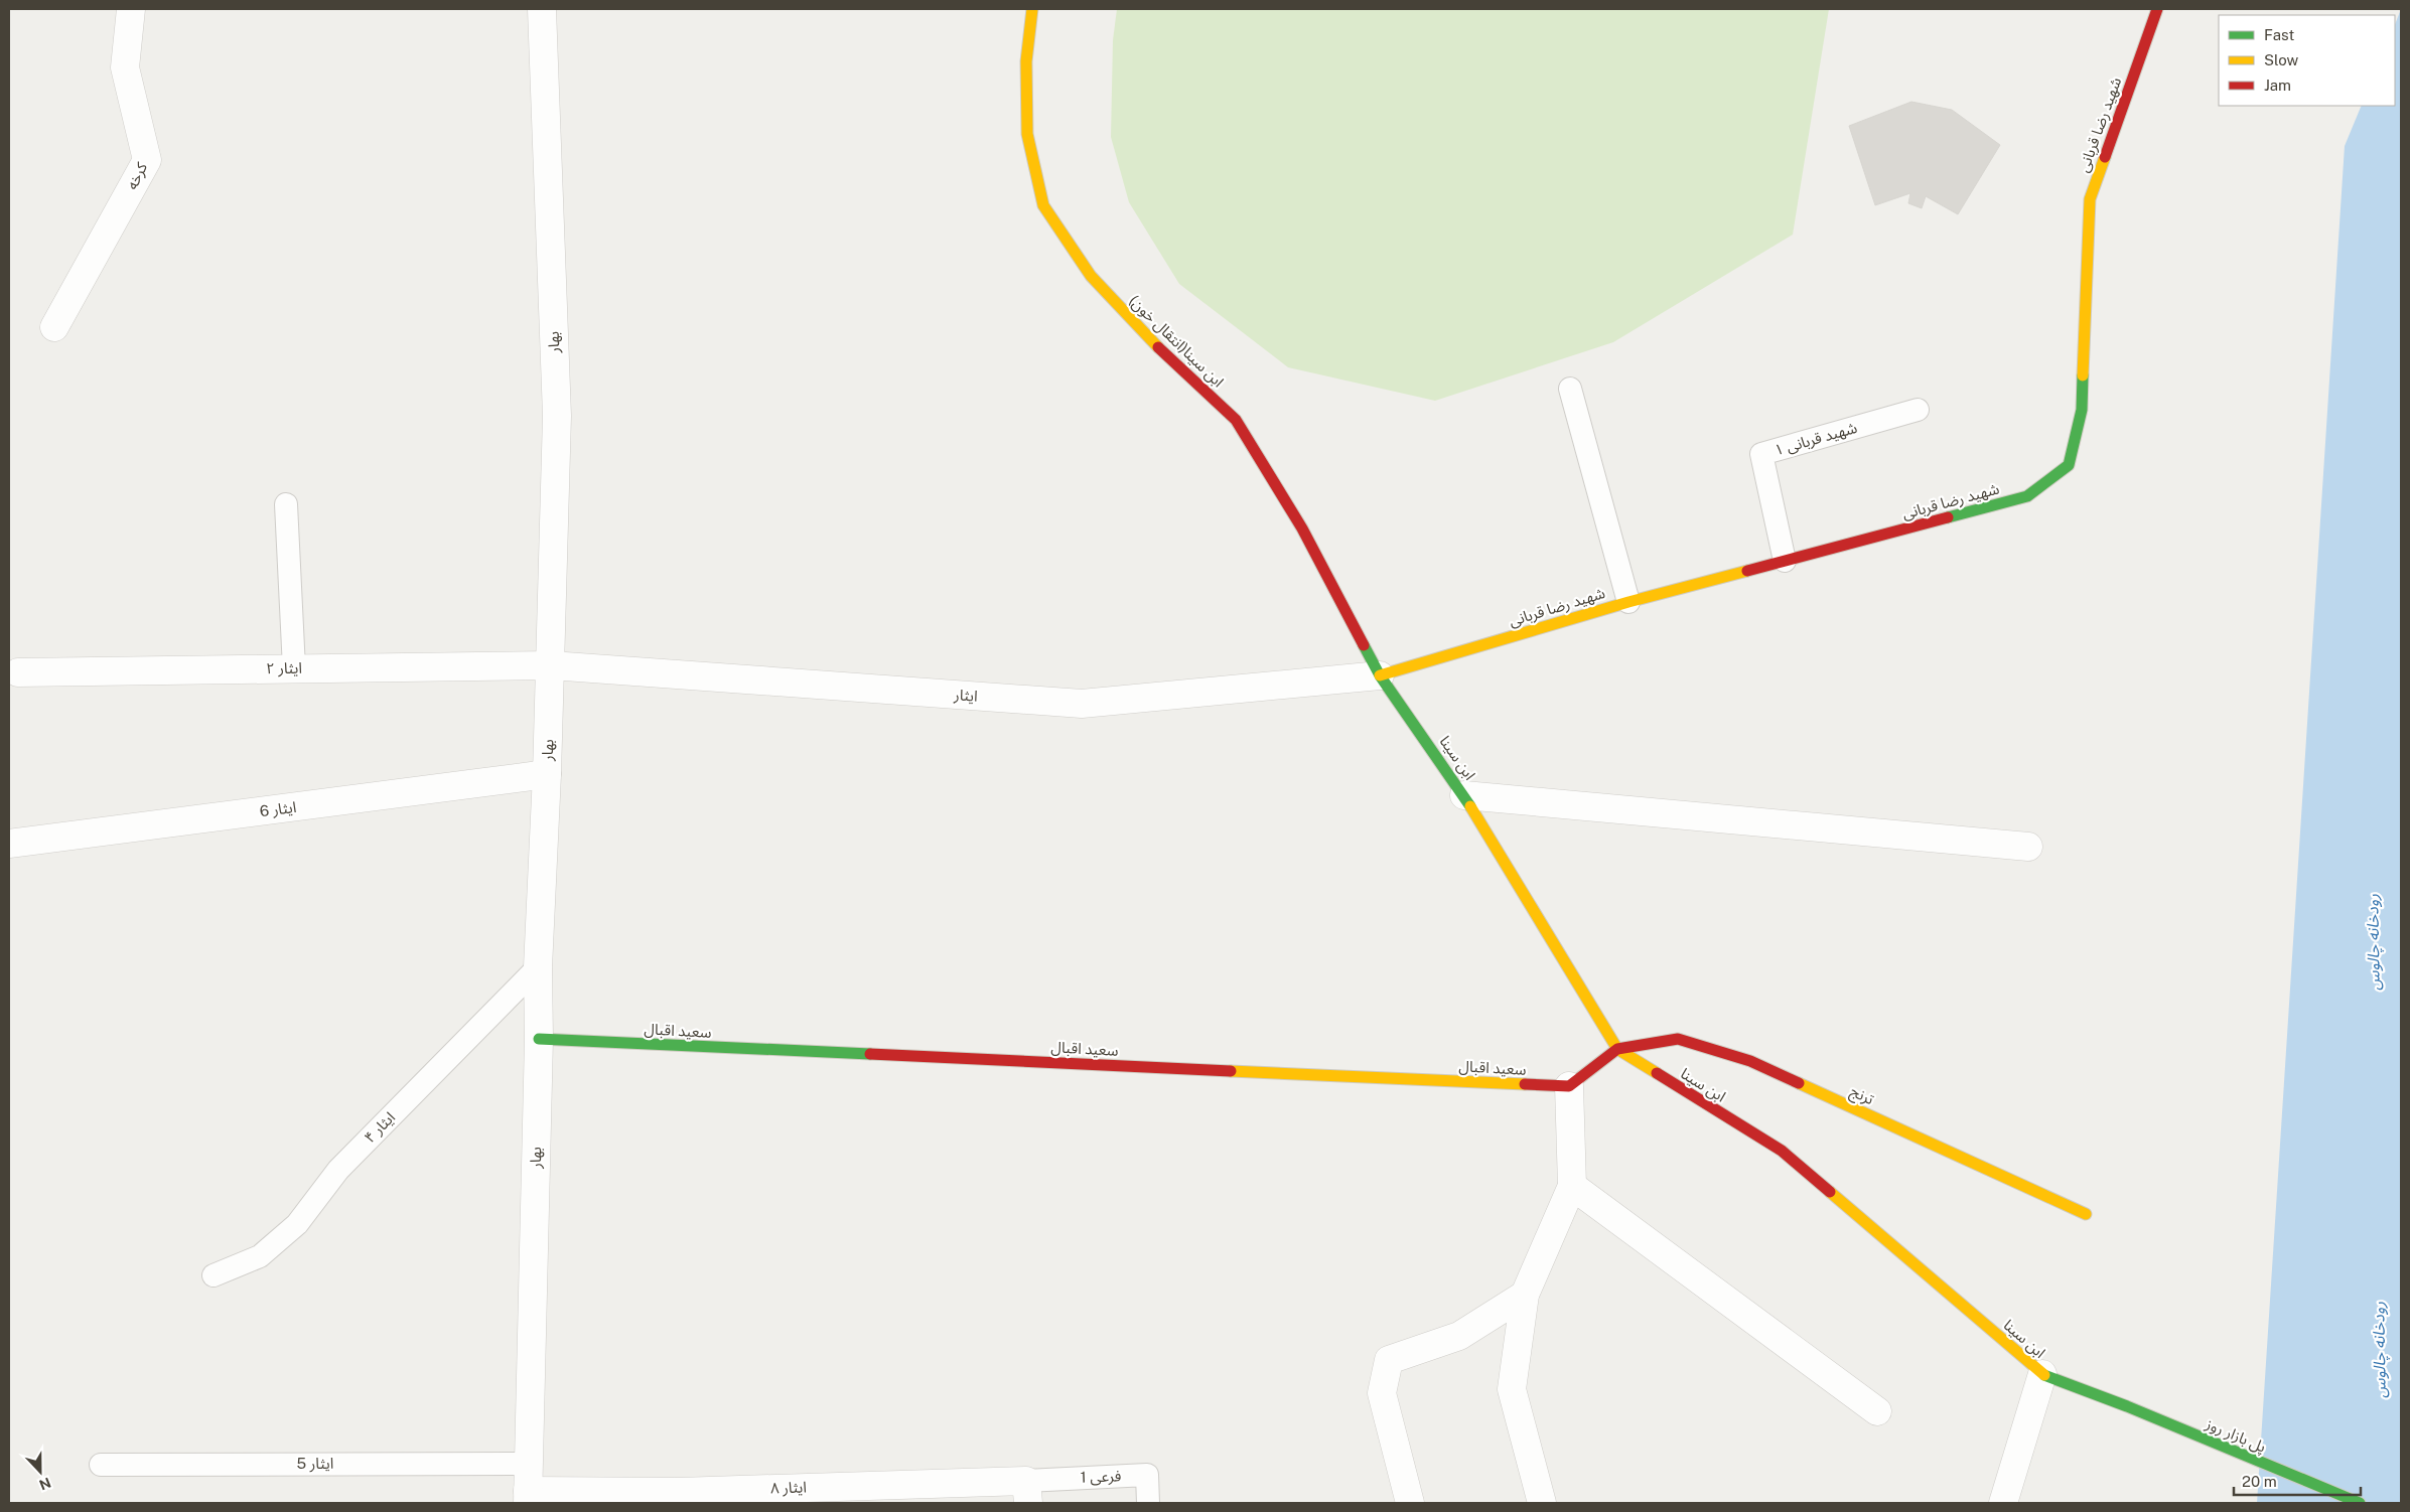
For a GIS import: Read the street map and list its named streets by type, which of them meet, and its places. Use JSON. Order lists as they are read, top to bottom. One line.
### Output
{"streets":{"street":["شهید رضا قربانی","کرخه","ابن سینا(انتقال خون)","بهار","ایثار ۲","ایثار","ابن سینا","ایثار 6","سعید اقبال","ترنج","پل بازار روز","ایثار ۸"],"lane":["شهید قربانی ۱","ایثار ۴","ایثار 5","فرعی 1"]},"crossings":[["شهید رضا قربانی","ابن سینا(انتقال خون)"],["شهید رضا قربانی","شهید قربانی ۱"],["شهید رضا قربانی","ایثار"],["شهید رضا قربانی","ابن سینا"],["ابن سینا(انتقال خون)","ایثار"],["ابن سینا(انتقال خون)","ابن سینا"],["بهار","ایثار ۲"],["بهار","ایثار"],["بهار","ایثار 6"],["بهار","سعید اقبال"],["بهار","ایثار ۴"],["بهار","ایثار 5"],["بهار","ایثار ۸"],["ایثار ۲","ایثار"],["ایثار","ابن سینا"],["ابن سینا","ترنج"],["ابن سینا","پل بازار روز"],["فرعی 1","ایثار ۸"]],"water":["رودخانه چالوس"],"legend":["Fast","Slow","Jam"],"scale_bar":"20 m","north":"bottom"}
